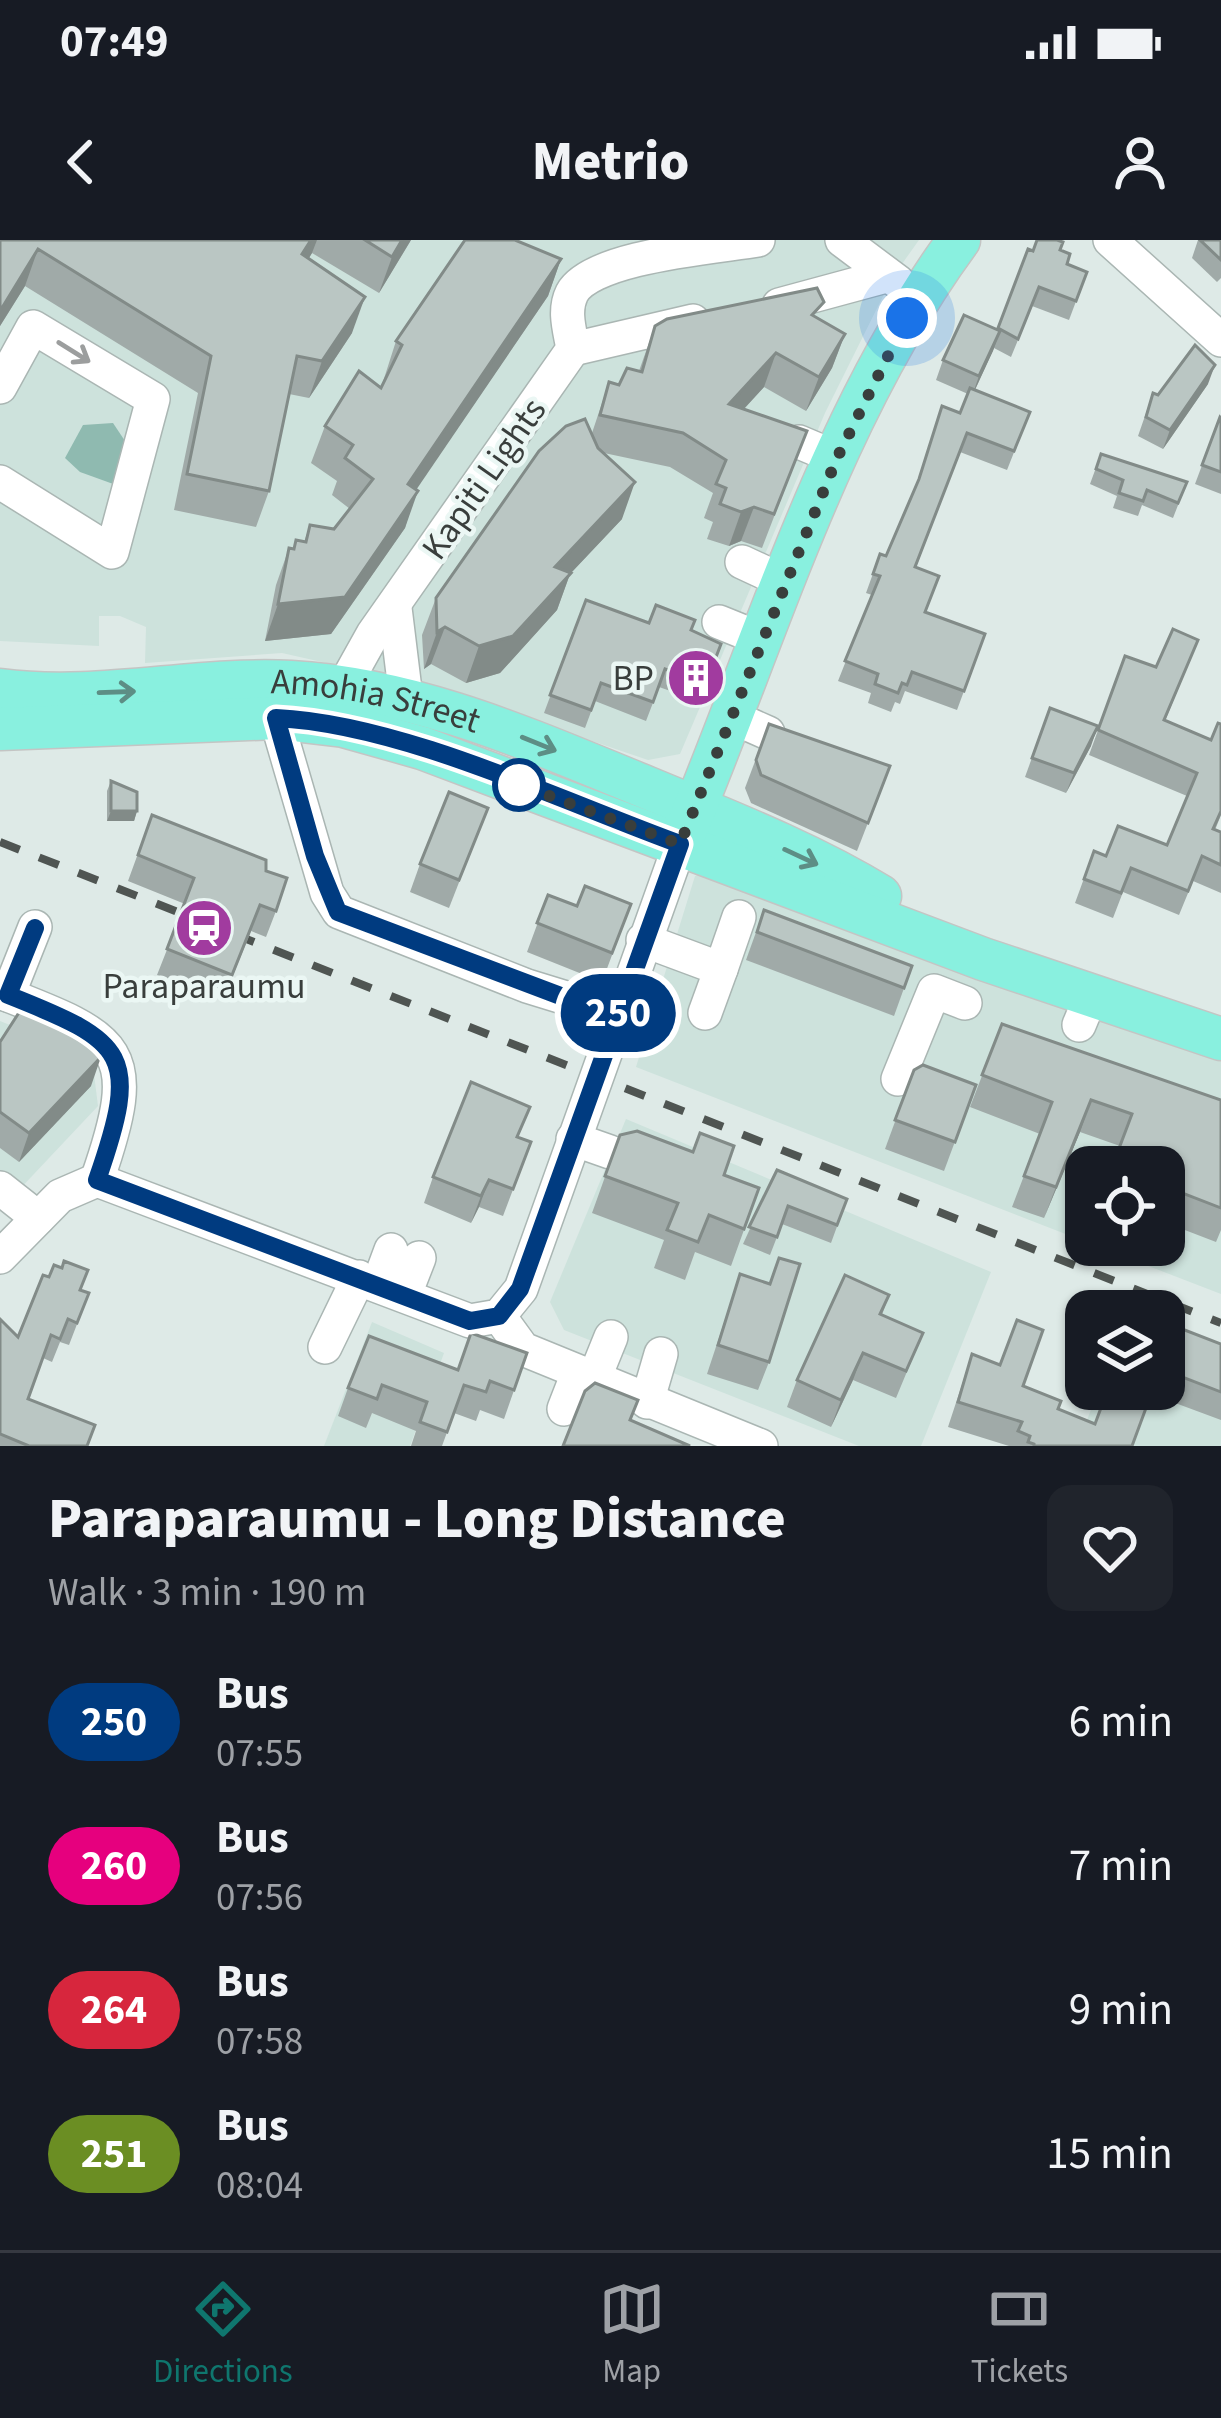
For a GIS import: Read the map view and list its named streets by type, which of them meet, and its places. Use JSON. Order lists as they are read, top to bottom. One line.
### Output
{"streets":{"main road":["Amohia Street"],"street":["Kapiti Lights"]},"crossings":[["Kapiti Lights","Amohia Street"]],"places":{"building":["BP"],"station":["Paraparaumu"]},"lines":["bus line 250"],"page":{"status":"07:49","header":"Metrio","on_map":"250","heading":["Paraparaumu - Long Distance","Walk · 3 min · 190 m"],"list":[{"mark":"250","name":"Bus","note":"07:55","value":"6 min"},{"mark":"260","name":"Bus","note":"07:56","value":"7 min"},{"mark":"264","name":"Bus","note":"07:58","value":"9 min"},{"mark":"251","name":"Bus","note":"08:04","value":"15 min"}],"tabs":["Directions","Map","Tickets"]}}
